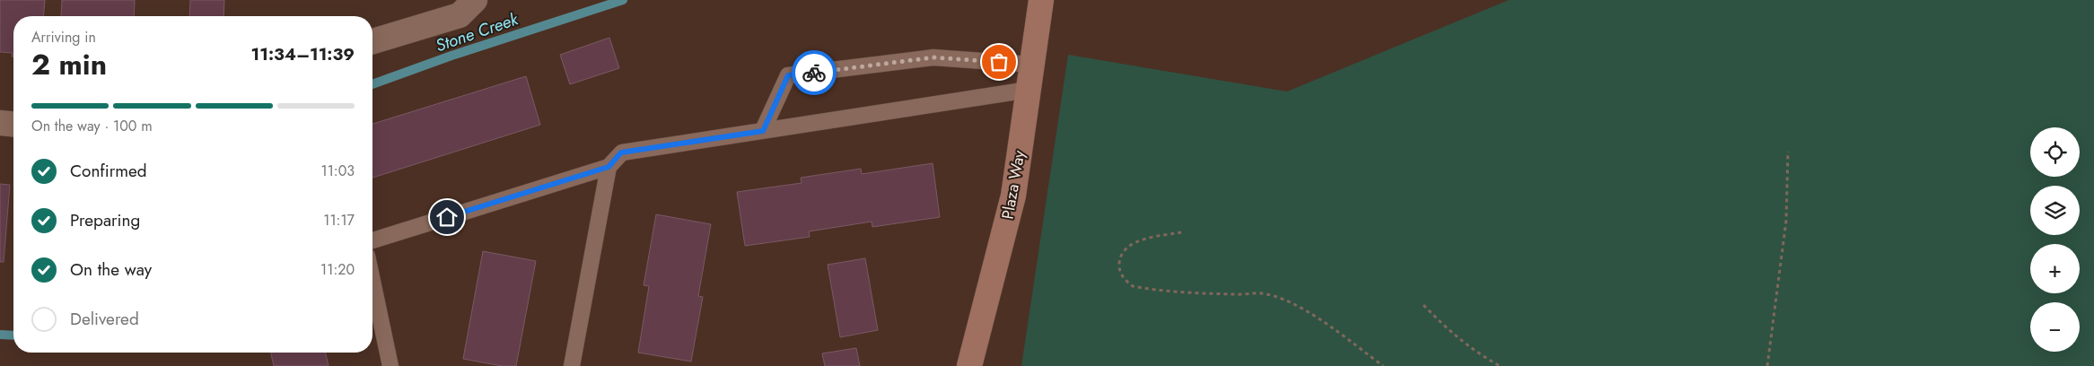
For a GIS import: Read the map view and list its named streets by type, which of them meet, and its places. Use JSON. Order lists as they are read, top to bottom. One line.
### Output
{"streets":{"main road":["Plaza Way"]},"water":["Stone Creek"],"page":{"heading":["2 min","Arriving in","11:34–11:39"],"bar":"On the way · 100 m","map_buttons":["+","−"],"list":[["Confirmed","11:03"],["Preparing","11:17"],["On the way","11:20"],"Delivered"]}}
